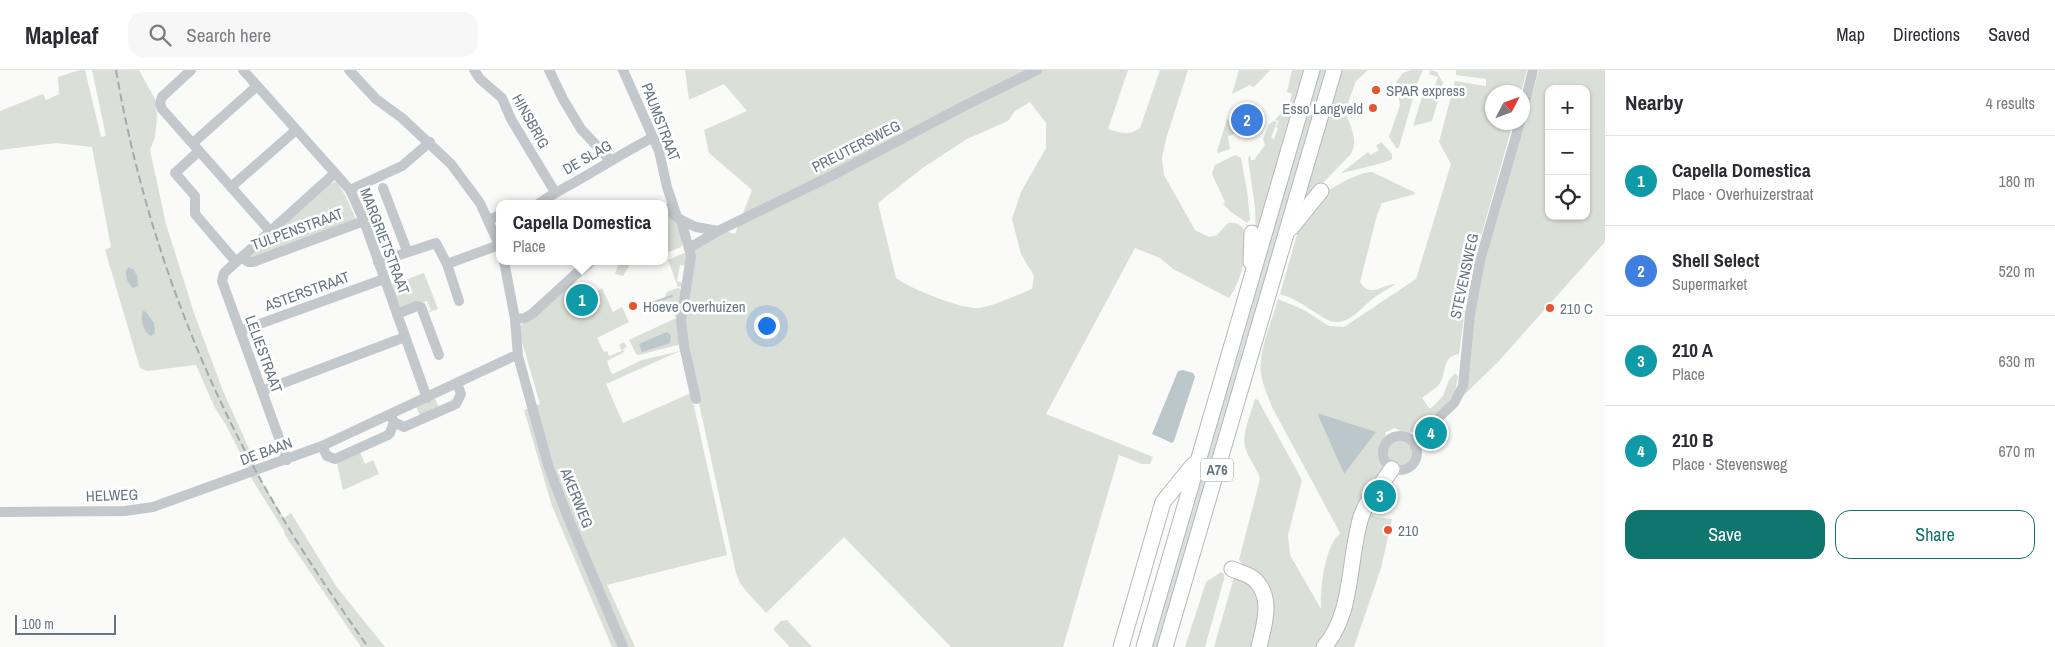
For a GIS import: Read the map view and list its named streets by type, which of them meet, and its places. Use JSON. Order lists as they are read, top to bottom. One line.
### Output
{"streets":{"highway":["A76"],"street":["HINSBRIG","PAUMSTRAAT","PREUTERSWEG","DE SLAG","TULPENSTRAAT","MARGRIETSTRAAT","STEVENSWEG","ASTERSTRAAT","LELIESTRAAT","DE BAAN","HELWEG","AKERWEG"]},"crossings":[["HINSBRIG","DE SLAG"],["PAUMSTRAAT","PREUTERSWEG"],["PAUMSTRAAT","DE SLAG"],["TULPENSTRAAT","MARGRIETSTRAAT"],["TULPENSTRAAT","LELIESTRAAT"],["MARGRIETSTRAAT","ASTERSTRAAT"],["MARGRIETSTRAAT","DE BAAN"],["ASTERSTRAAT","LELIESTRAAT"],["LELIESTRAAT","DE BAAN"],["DE BAAN","HELWEG"],["DE BAAN","AKERWEG"]],"places":["SPAR express","Esso Langveld","Hoeve Overhuizen","210 C","210"],"scale_bar":"100 m","north":"top right","page":{"header":"Mapleaf","search":"Search here","nav":["Map","Directions","Saved"],"heading":["Nearby","4 results"],"map_buttons":["+","−"],"pins":["2","1","4","3"],"list":[{"mark":"1","name":"Capella Domestica","note":"Place · Overhuizerstraat","value":"180 m"},{"mark":"2","name":"Shell Select","note":"Supermarket","value":"520 m"},{"mark":"3","name":"210 A","note":"Place","value":"630 m"},{"mark":"4","name":"210 B","note":"Place · Stevensweg","value":"670 m"}],"popup":["Capella Domestica","Place"],"buttons":["Save","Share"],"scale":"100 m"}}
